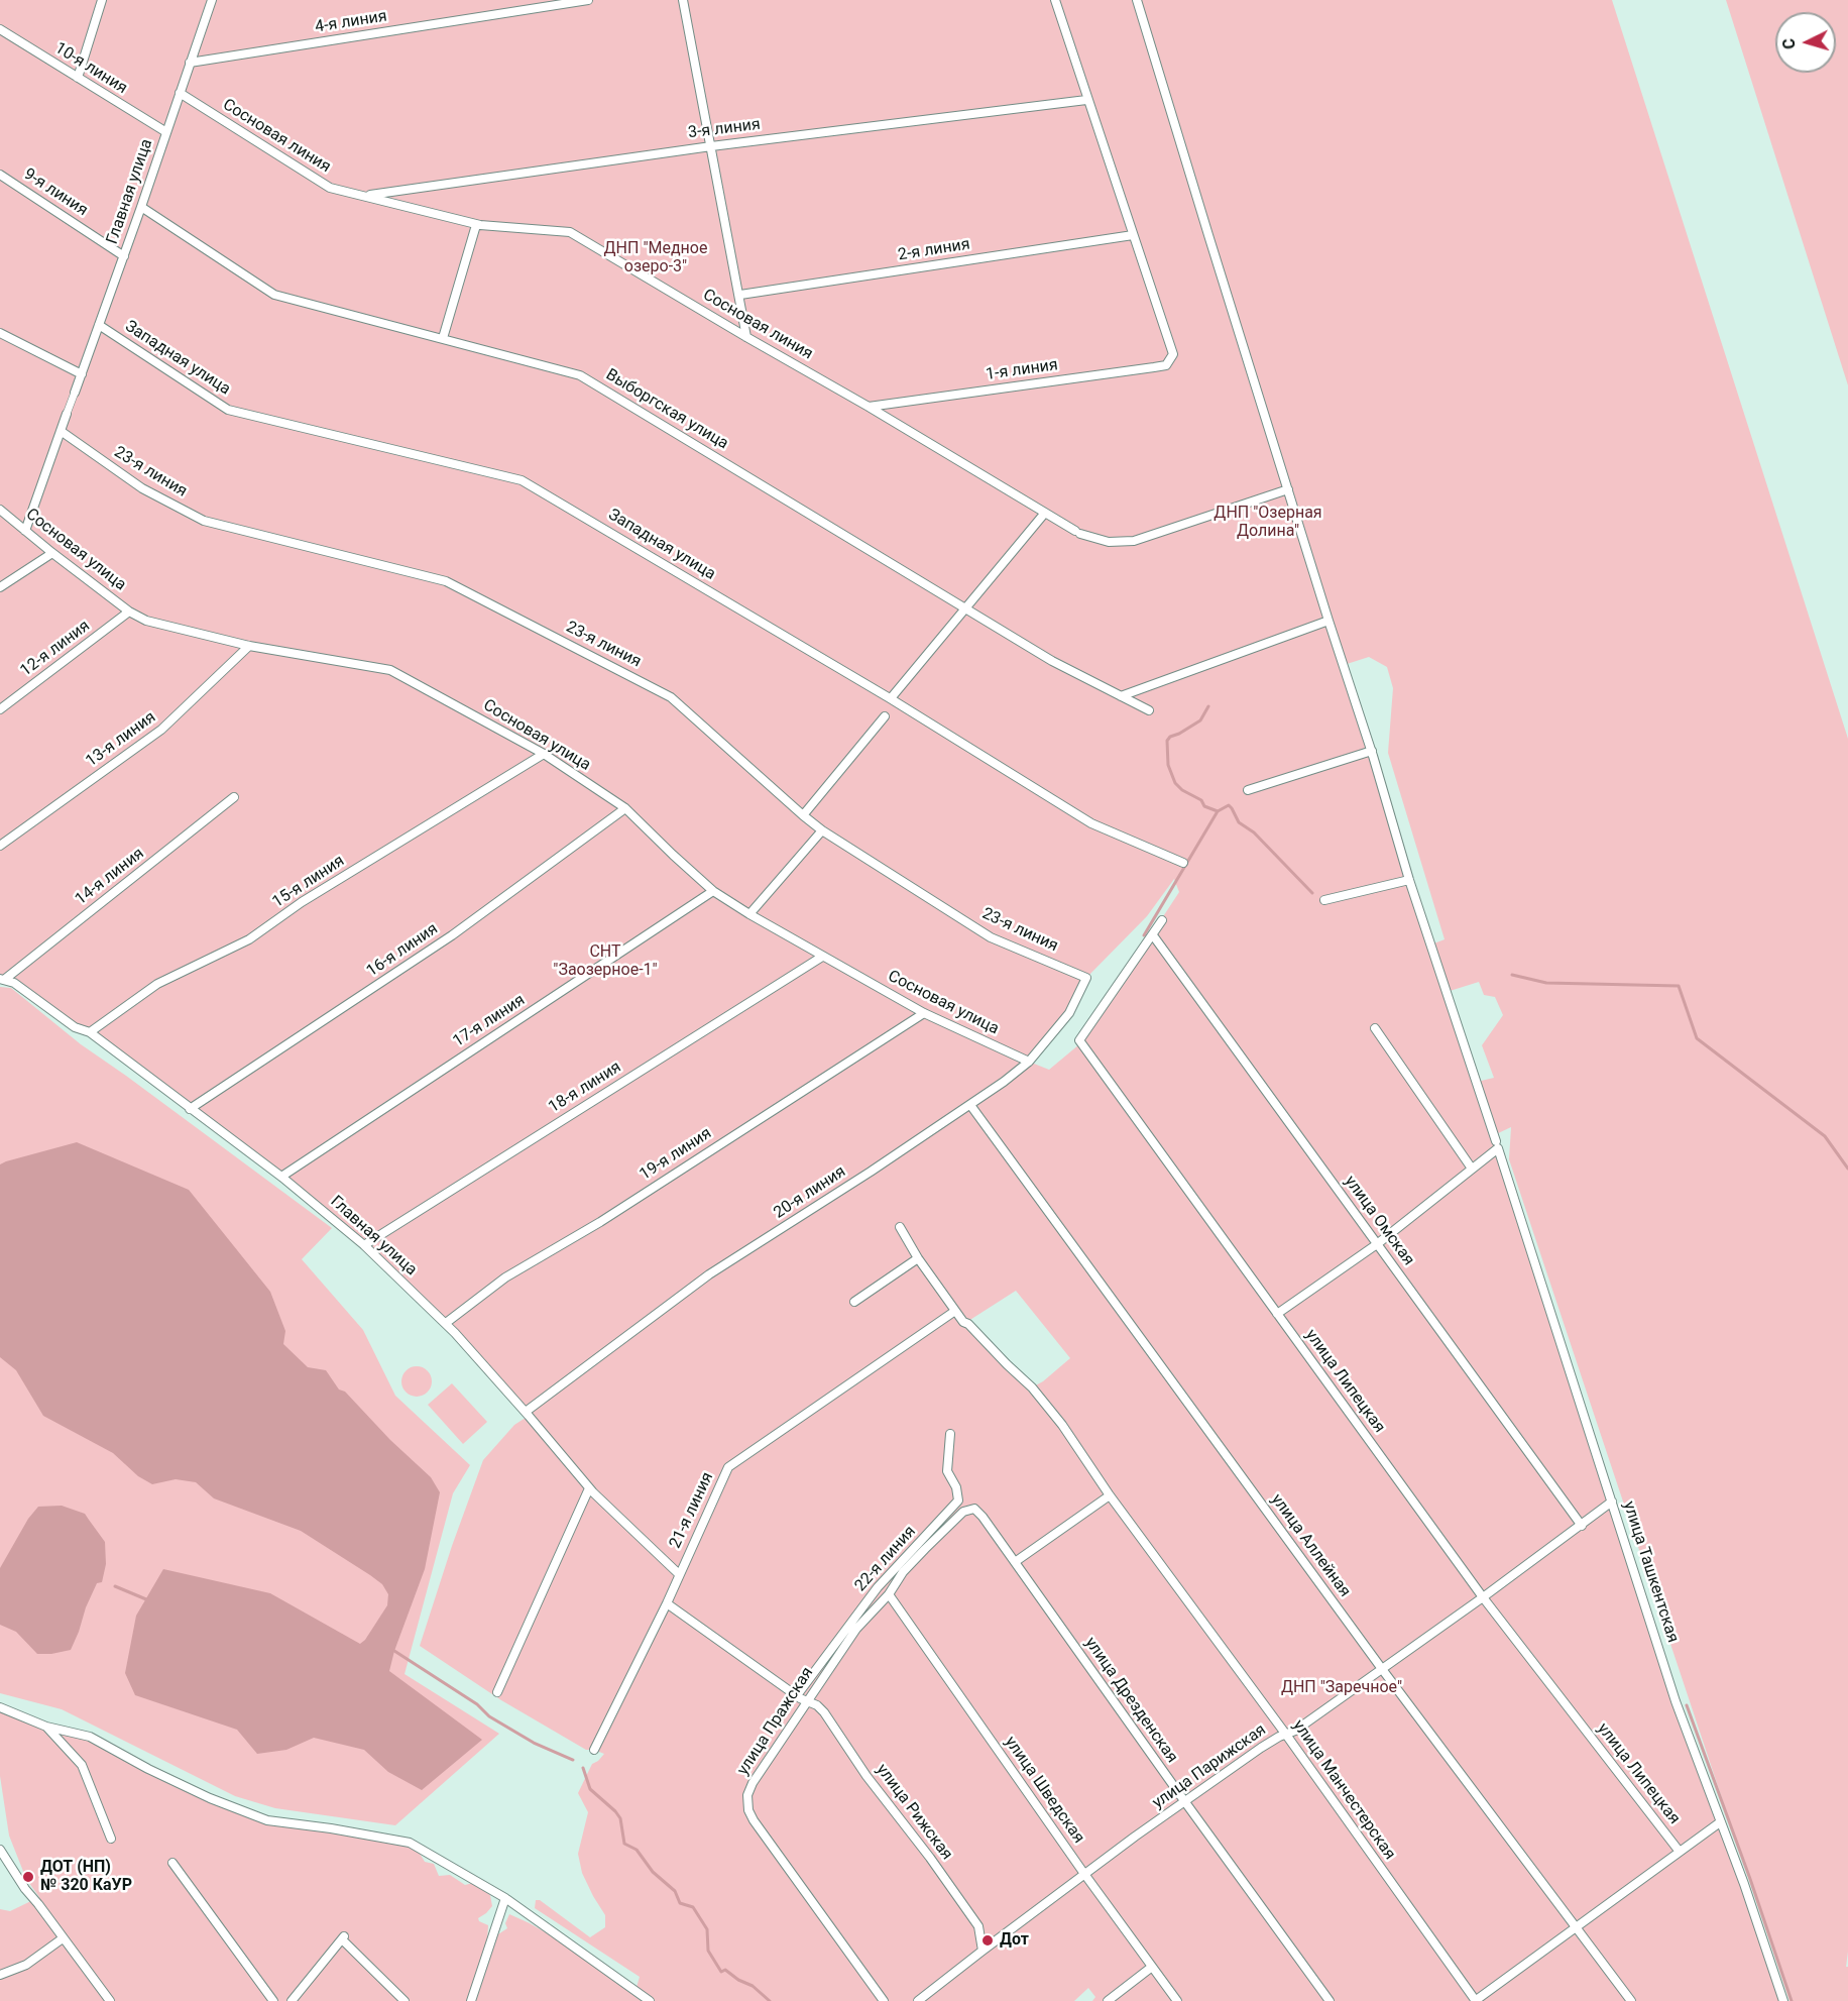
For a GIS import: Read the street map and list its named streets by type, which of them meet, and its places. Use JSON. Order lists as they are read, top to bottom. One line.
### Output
{"streets":{"street":["4-я линия","10-я линия","3-я линия","Сосновая линия","Главная улица","9-я линия","2-я линия","Западная улица","1-я линия","Выборгская улица","23-я линия","Сосновая улица","12-я линия","13-я линия","14-я линия","15-я линия","16-я линия","17-я линия","18-я линия","19-я линия","20-я линия","улица Омская","улица Липецкая","21-я линия","улица Аллейная","22-я линия","улица Ташкентская","улица Дрезденская","улица Пражская","улица Парижская","улица Шведская","улица Манчестерская","улица Рижская"]},"crossings":[["4-я линия","Главная улица"],["10-я линия","Главная улица"],["3-я линия","Сосновая линия"],["Сосновая линия","Главная улица"],["Сосновая линия","1-я линия"],["Сосновая линия","улица Ташкентская"],["Главная улица","9-я линия"],["Главная улица","Западная улица"],["Главная улица","Выборгская улица"],["Главная улица","14-я линия"],["Главная улица","15-я линия"],["Главная улица","16-я линия"],["Главная улица","17-я линия"],["Главная улица","18-я линия"],["Главная улица","19-я линия"],["Главная улица","20-я линия"],["Главная улица","21-я линия"],["2-я линия","1-я линия"],["23-я линия","20-я линия"],["Сосновая улица","12-я линия"],["Сосновая улица","13-я линия"],["Сосновая улица","15-я линия"],["Сосновая улица","16-я линия"],["Сосновая улица","17-я линия"],["Сосновая улица","18-я линия"],["Сосновая улица","19-я линия"],["Сосновая улица","20-я линия"],["20-я линия","улица Аллейная"],["улица Омская","улица Липецкая"],["улица Омская","улица Парижская"],["улица Липецкая","улица Парижская"],["21-я линия","улица Манчестерская"],["21-я линия","улица Рижская"],["улица Аллейная","улица Парижская"],["22-я линия","улица Рижская"],["улица Ташкентская","улица Парижская"],["улица Дрезденская","улица Пражская"],["улица Дрезденская","улица Парижская"],["улица Пражская","улица Шведская"],["улица Пражская","улица Рижская"],["улица Парижская","улица Шведская"],["улица Парижская","улица Манчестерская"],["улица Парижская","улица Рижская"]],"parks":["ДНП \"Медное озеро-3\"","ДНП \"Озерная Долина\"","СНТ \"Заозерное-1\"","ДНП \"Заречное\""],"places":["ДОТ (НП) № 320 КаУР","Дот"],"north":"left"}
